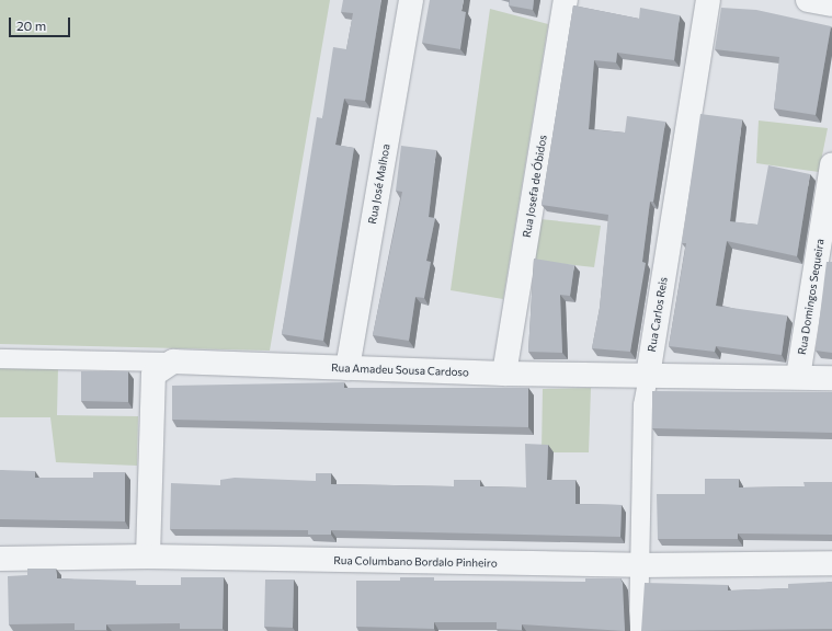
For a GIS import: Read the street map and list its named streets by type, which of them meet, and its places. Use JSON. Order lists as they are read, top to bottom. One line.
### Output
{"streets":{"street":["Rua José Malhoa","Rua Josefa de Óbidos","Rua Domingos Sequeira","Rua Carlos Reis","Rua Amadeu Sousa Cardoso","Rua Columbano Bordalo Pinheiro"]},"crossings":[["Rua José Malhoa","Rua Amadeu Sousa Cardoso"],["Rua Josefa de Óbidos","Rua Amadeu Sousa Cardoso"],["Rua Domingos Sequeira","Rua Amadeu Sousa Cardoso"],["Rua Carlos Reis","Rua Amadeu Sousa Cardoso"],["Rua Carlos Reis","Rua Columbano Bordalo Pinheiro"]],"scale_bar":"20 m"}
